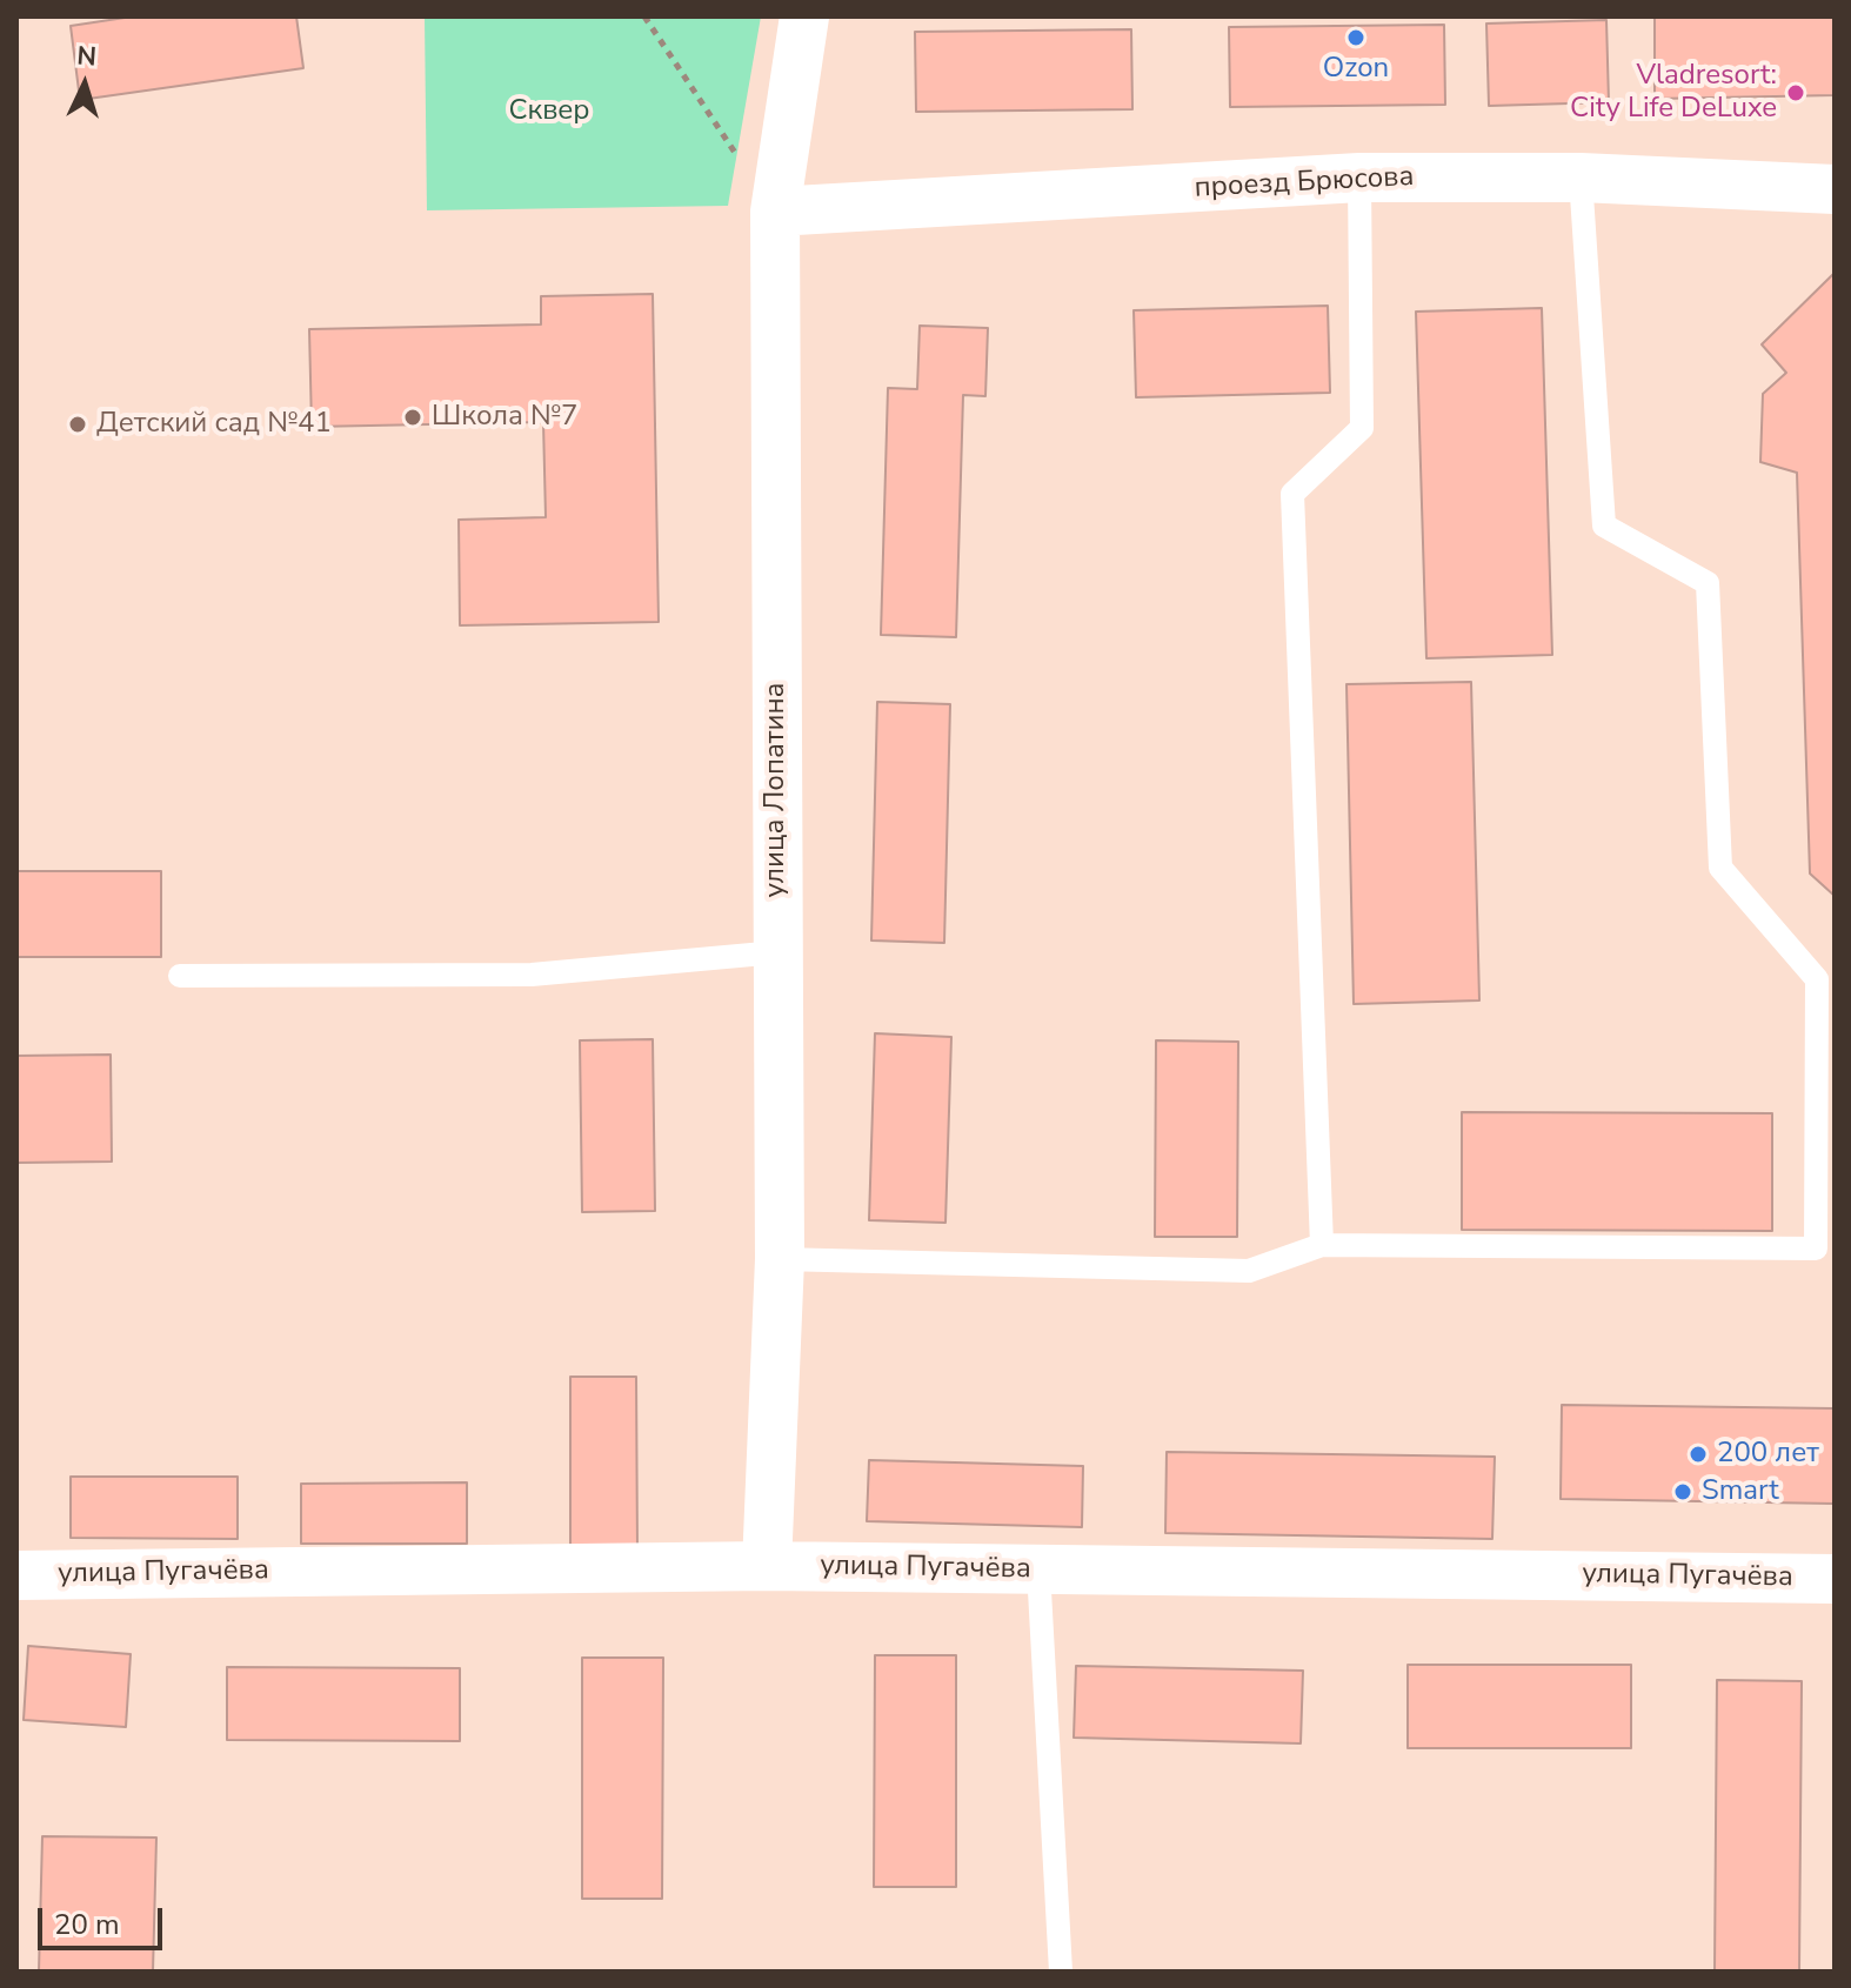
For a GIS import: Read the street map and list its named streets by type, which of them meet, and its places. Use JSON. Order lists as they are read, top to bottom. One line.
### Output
{"streets":{"street":["проезд Брюсова","улица Лопатина","улица Пугачёва"]},"crossings":[["проезд Брюсова","улица Лопатина"],["улица Лопатина","улица Пугачёва"]],"parks":["Сквер"],"places":["Ozon","Vladresort: City Life DeLuxe","Школа №7","Детский сад №41","200 лет","Smart"],"scale_bar":"20 m","north":"top"}
